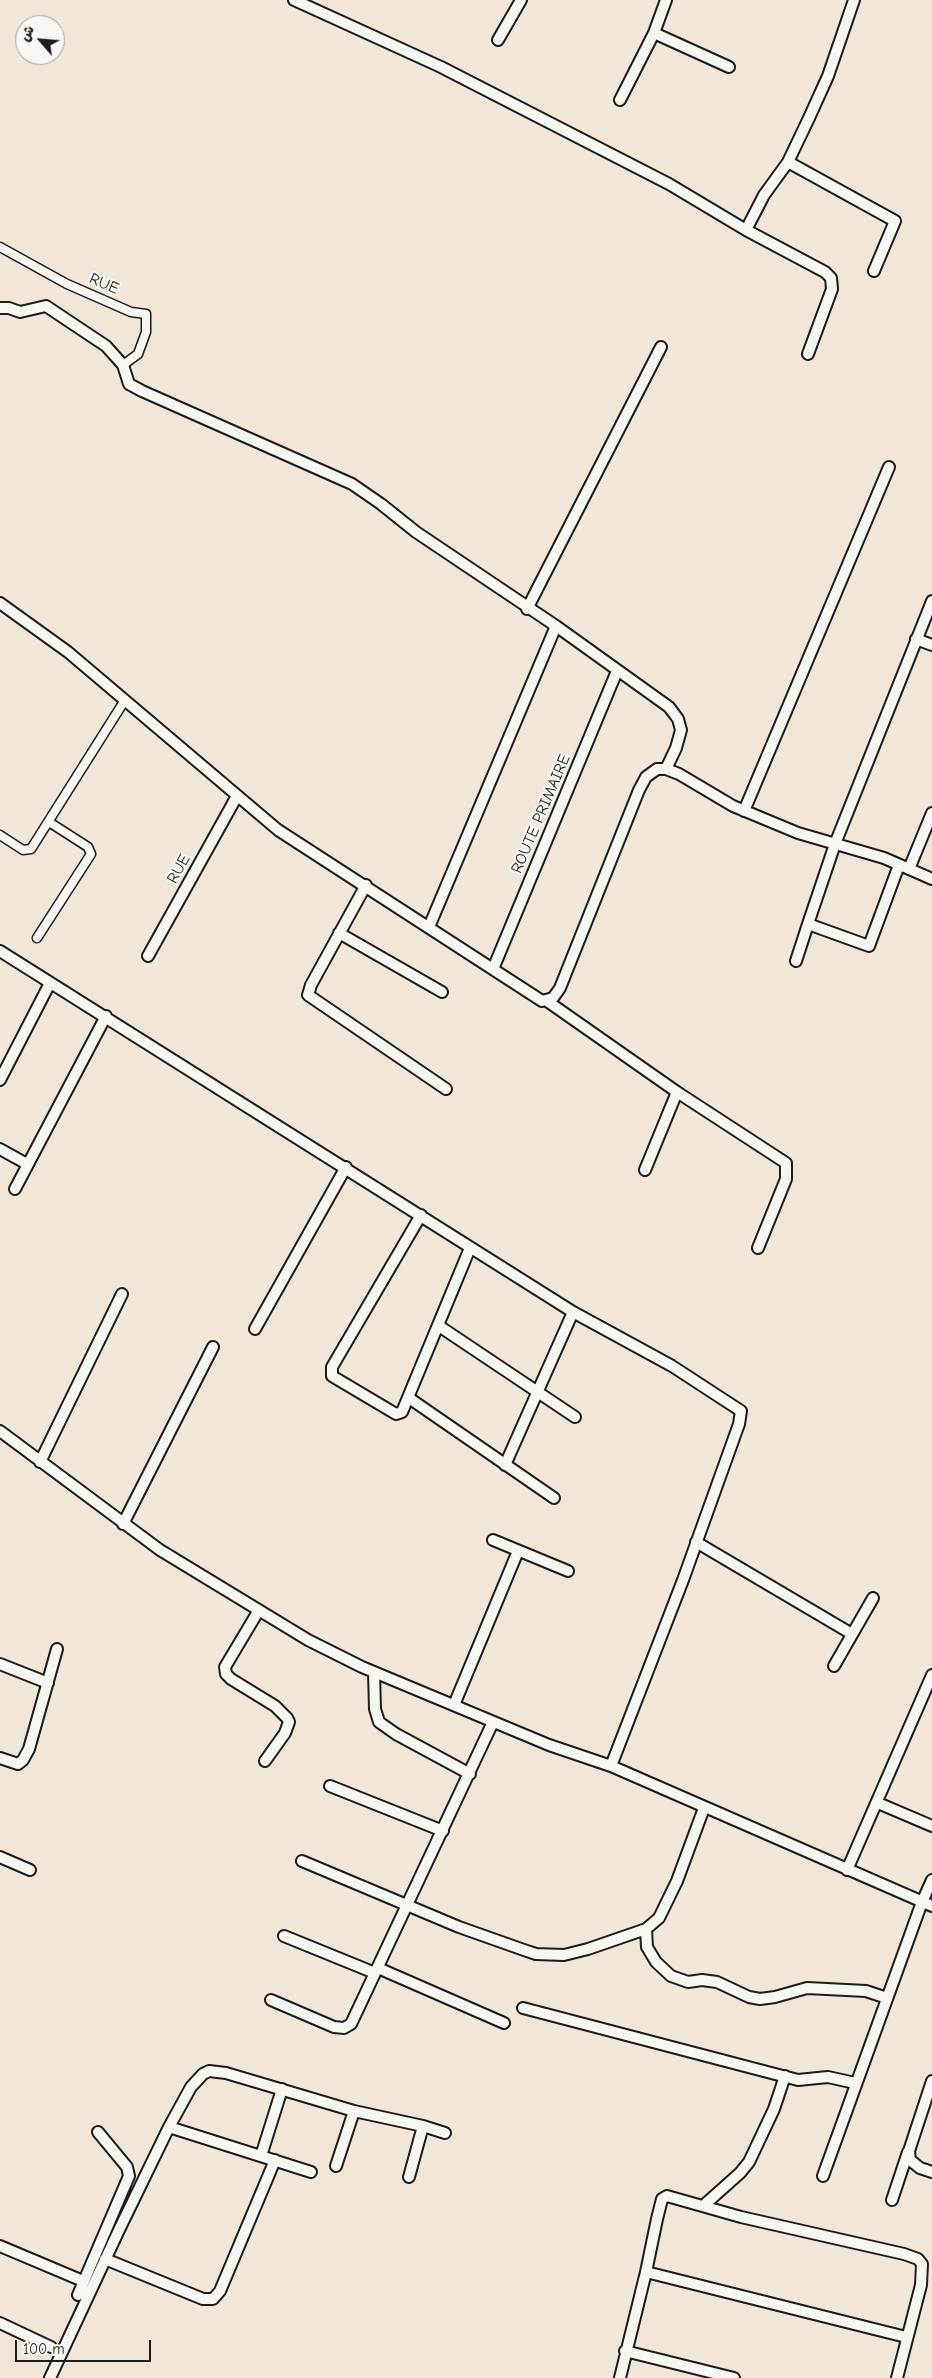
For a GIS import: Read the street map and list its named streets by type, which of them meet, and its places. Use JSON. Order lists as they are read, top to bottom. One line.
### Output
{"streets":{"street":["RUE","ROUTE PRIMAIRE"]},"scale_bar":"100 m","north":"top left"}
